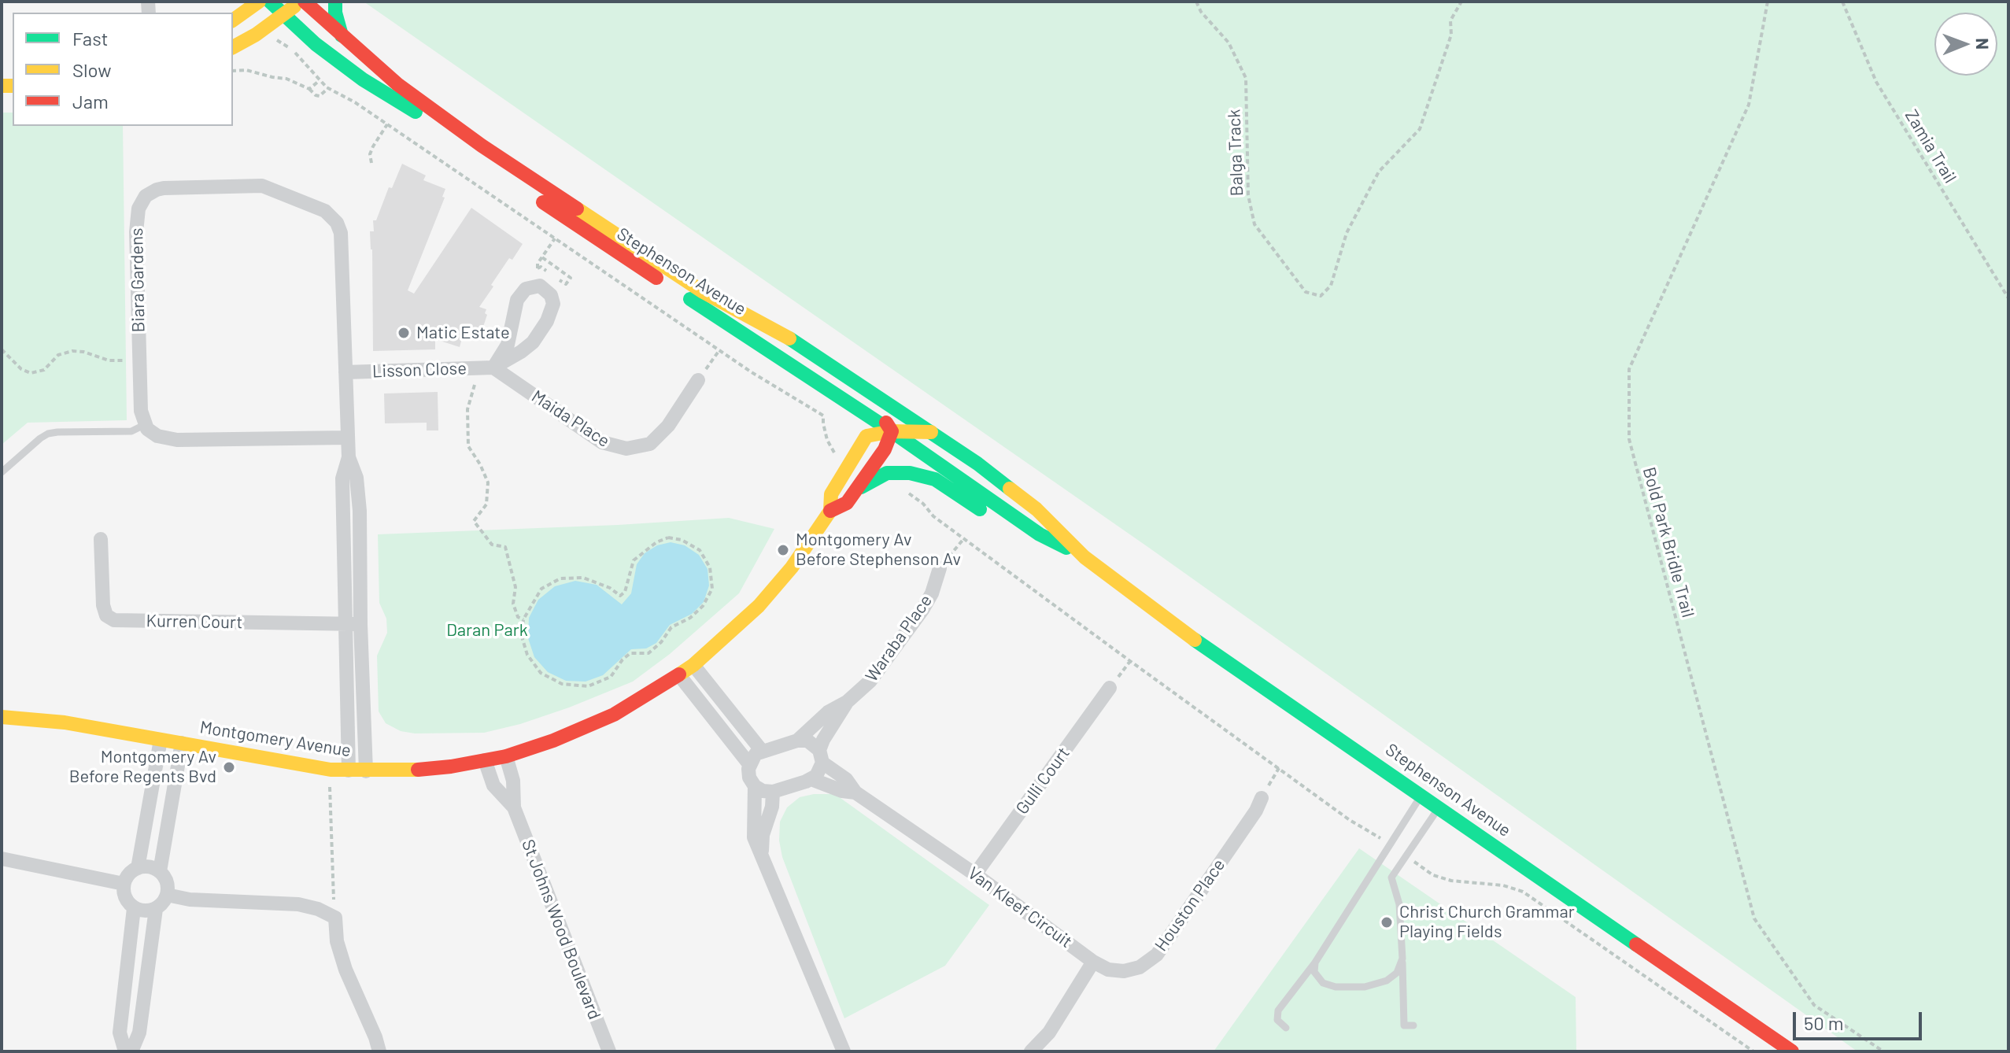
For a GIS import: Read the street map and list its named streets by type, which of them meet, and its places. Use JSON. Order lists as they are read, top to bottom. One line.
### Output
{"streets":{"main road":["Stephenson Avenue","Montgomery Avenue"],"street":["Biara Gardens","Lisson Close","Maida Place","Kurren Court","Waraba Place","Gulli Court","Houston Place","Van Kleef Circuit","St Johns Wood Boulevard"],"path":["Zamia Trail","Balga Track","Bold Park Bridle Trail"]},"crossings":[["Stephenson Avenue","Montgomery Avenue"],["Biara Gardens","Lisson Close"],["Biara Gardens","Kurren Court"],["Biara Gardens","Montgomery Avenue"],["Lisson Close","Maida Place"],["Waraba Place","Van Kleef Circuit"],["Montgomery Avenue","St Johns Wood Boulevard"],["Gulli Court","Van Kleef Circuit"],["Houston Place","Van Kleef Circuit"]],"parks":["Daran Park"],"places":["Matic Estate","Montgomery Av Before Stephenson Av","Montgomery Av Before Regents Bvd","Christ Church Grammar Playing Fields"],"legend":["Fast","Slow","Jam"],"scale_bar":"50 m","north":"right"}
